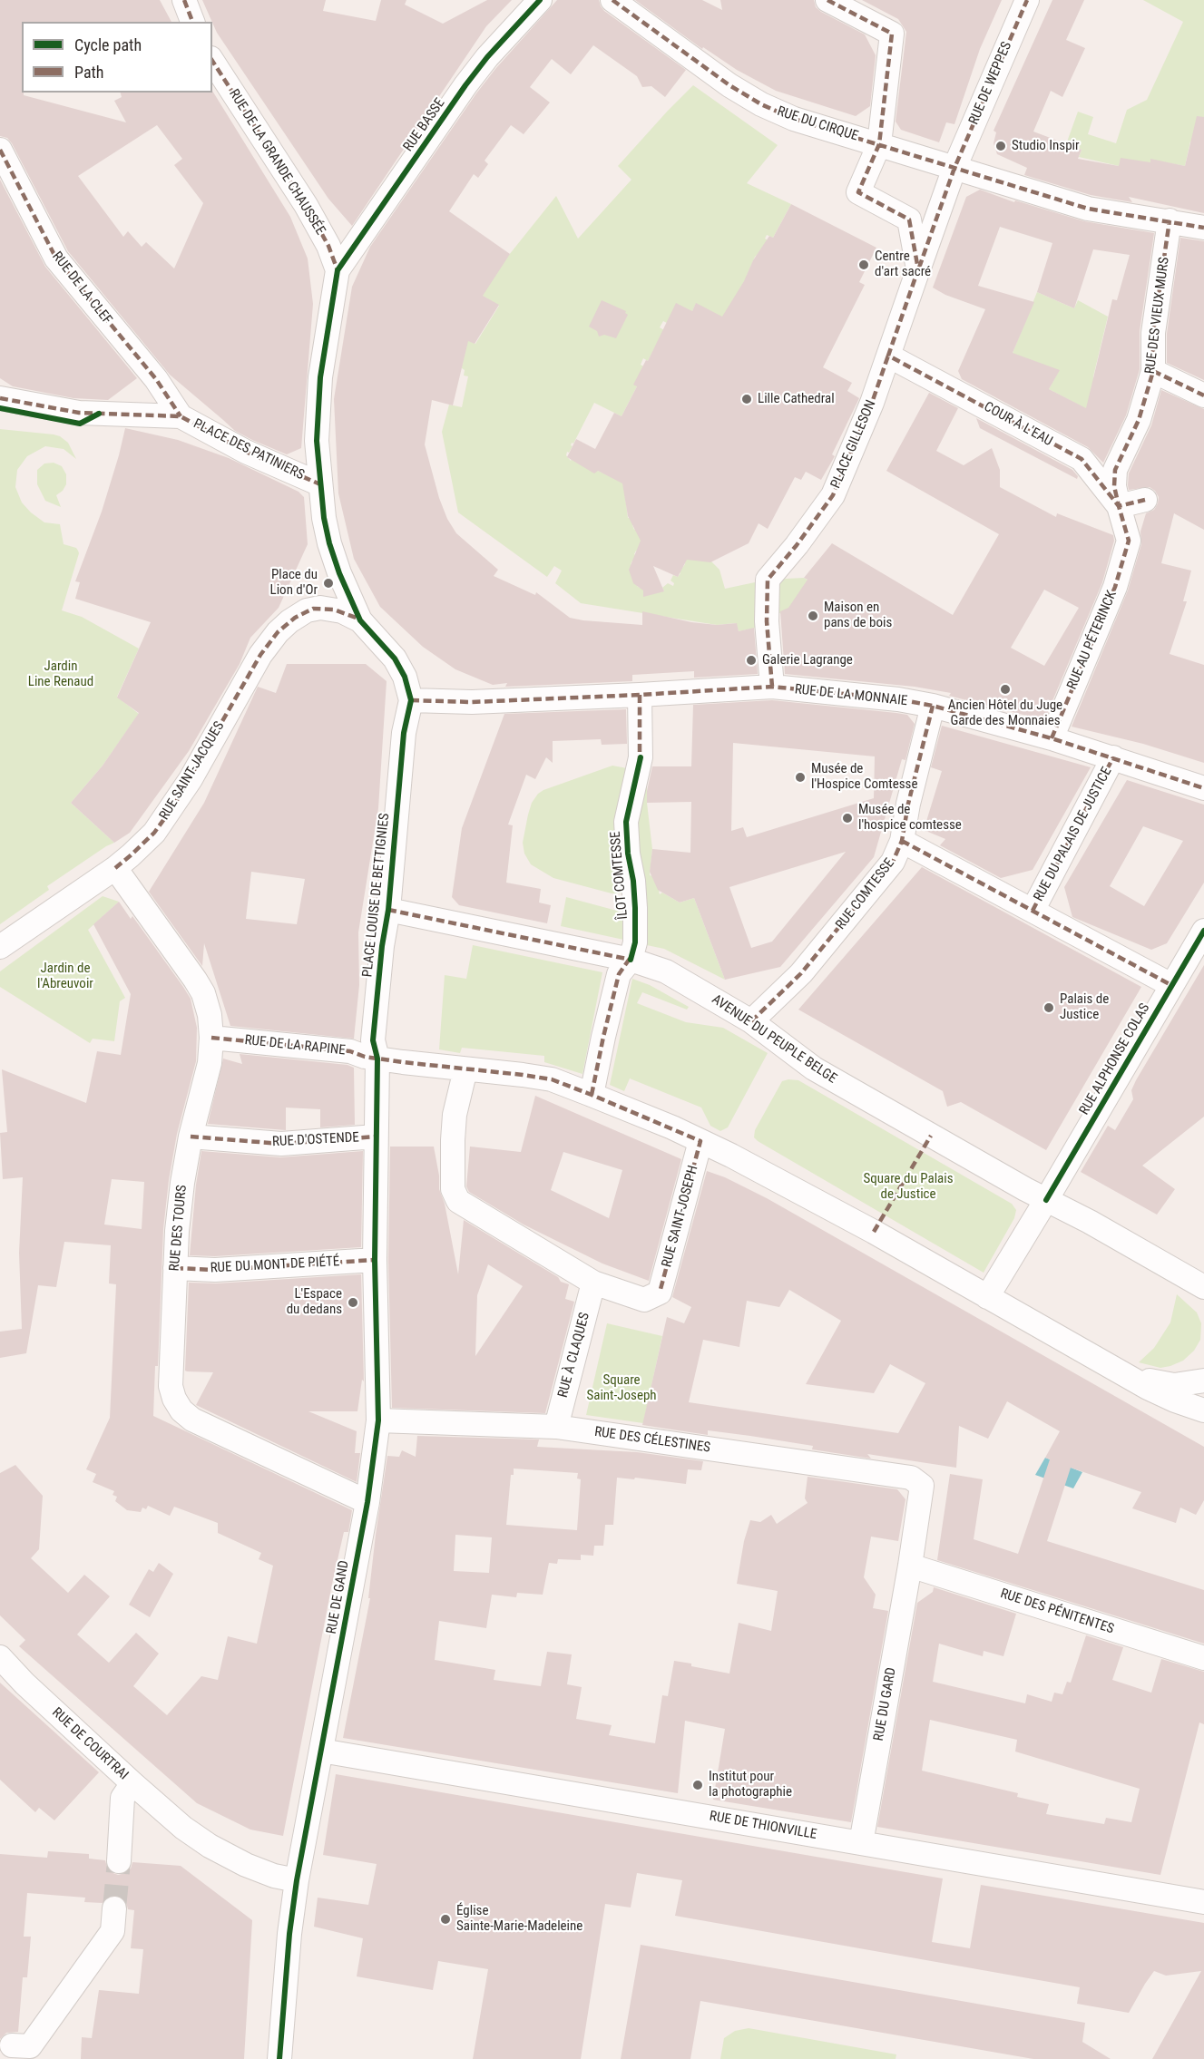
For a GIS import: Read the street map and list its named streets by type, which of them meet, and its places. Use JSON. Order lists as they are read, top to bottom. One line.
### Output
{"streets":{"street":["RUE DE WEPPES","RUE DU CIRQUE","RUE BASSE","RUE DE LA GRANDE CHAUSSÉE","RUE DE LA CLEF","RUE DES VIEUX MURS","COUR À L'EAU","PLACE GILLESON","PLACE DES PATINIERS","RUE AU PÉTERINCK","RUE DE LA MONNAIE","RUE SAINT-JACQUES","RUE DU PALAIS DE JUSTICE","ÎLOT COMTESSE","RUE COMTESSE","PLACE LOUISE DE BETTIGNIES","AVENUE DU PEUPLE BELGE","RUE DE LA RAPINE","RUE ALPHONSE COLAS","RUE D'OSTENDE","RUE SAINT-JOSEPH","RUE DES TOURS","RUE DU MONT DE PIÉTÉ","RUE À CLAQUES","RUE DES CÉLESTINES","RUE DE GAND","RUE DES PÉNITENTES","RUE DU GARD","RUE DE COURTRAI","RUE DE THIONVILLE"]},"crossings":[["RUE DE WEPPES","RUE DU CIRQUE"],["RUE DE WEPPES","PLACE GILLESON"],["RUE DU CIRQUE","RUE DES VIEUX MURS"],["RUE DU CIRQUE","PLACE GILLESON"],["RUE BASSE","RUE DE LA GRANDE CHAUSSÉE"],["RUE DE LA CLEF","PLACE DES PATINIERS"],["RUE DES VIEUX MURS","COUR À L'EAU"],["RUE DES VIEUX MURS","RUE AU PÉTERINCK"],["COUR À L'EAU","PLACE GILLESON"],["COUR À L'EAU","RUE AU PÉTERINCK"],["PLACE GILLESON","RUE DE LA MONNAIE"],["RUE AU PÉTERINCK","RUE DE LA MONNAIE"],["RUE DE LA MONNAIE","RUE DU PALAIS DE JUSTICE"],["RUE DE LA MONNAIE","ÎLOT COMTESSE"],["RUE DE LA MONNAIE","RUE COMTESSE"],["RUE DE LA MONNAIE","PLACE LOUISE DE BETTIGNIES"],["RUE SAINT-JACQUES","PLACE LOUISE DE BETTIGNIES"],["RUE SAINT-JACQUES","RUE DES TOURS"],["RUE DU PALAIS DE JUSTICE","RUE COMTESSE"],["RUE DU PALAIS DE JUSTICE","RUE ALPHONSE COLAS"],["ÎLOT COMTESSE","AVENUE DU PEUPLE BELGE"],["RUE COMTESSE","AVENUE DU PEUPLE BELGE"],["PLACE LOUISE DE BETTIGNIES","AVENUE DU PEUPLE BELGE"],["PLACE LOUISE DE BETTIGNIES","RUE DE LA RAPINE"],["PLACE LOUISE DE BETTIGNIES","RUE D'OSTENDE"],["PLACE LOUISE DE BETTIGNIES","RUE DE GAND"],["AVENUE DU PEUPLE BELGE","RUE ALPHONSE COLAS"],["RUE DE LA RAPINE","RUE DES TOURS"],["RUE D'OSTENDE","RUE DES TOURS"],["RUE D'OSTENDE","RUE DE GAND"],["RUE SAINT-JOSEPH","RUE À CLAQUES"],["RUE DES TOURS","RUE DU MONT DE PIÉTÉ"],["RUE DES TOURS","RUE DE GAND"],["RUE DU MONT DE PIÉTÉ","RUE DE GAND"],["RUE À CLAQUES","RUE DES CÉLESTINES"],["RUE DES CÉLESTINES","RUE DE GAND"],["RUE DES CÉLESTINES","RUE DU GARD"],["RUE DE GAND","RUE DE COURTRAI"],["RUE DE GAND","RUE DE THIONVILLE"],["RUE DES PÉNITENTES","RUE DU GARD"],["RUE DU GARD","RUE DE THIONVILLE"]],"parks":["Jardin Line Renaud","Jardin de l'Abreuvoir","Square du Palais de Justice","Square Saint-Joseph"],"places":["Studio Inspir","Centre d'art sacré","Lille Cathedral","Place du Lion d'Or","Maison en pans de bois","Galerie Lagrange","Ancien Hôtel du Juge Garde des Monnaies","Musée de l'Hospice Comtesse","Musée de l'hospice comtesse","Palais de Justice","L'Espace du dedans","Institut pour la photographie","Église Sainte-Marie-Madeleine"],"legend":["Cycle path","Path"]}
